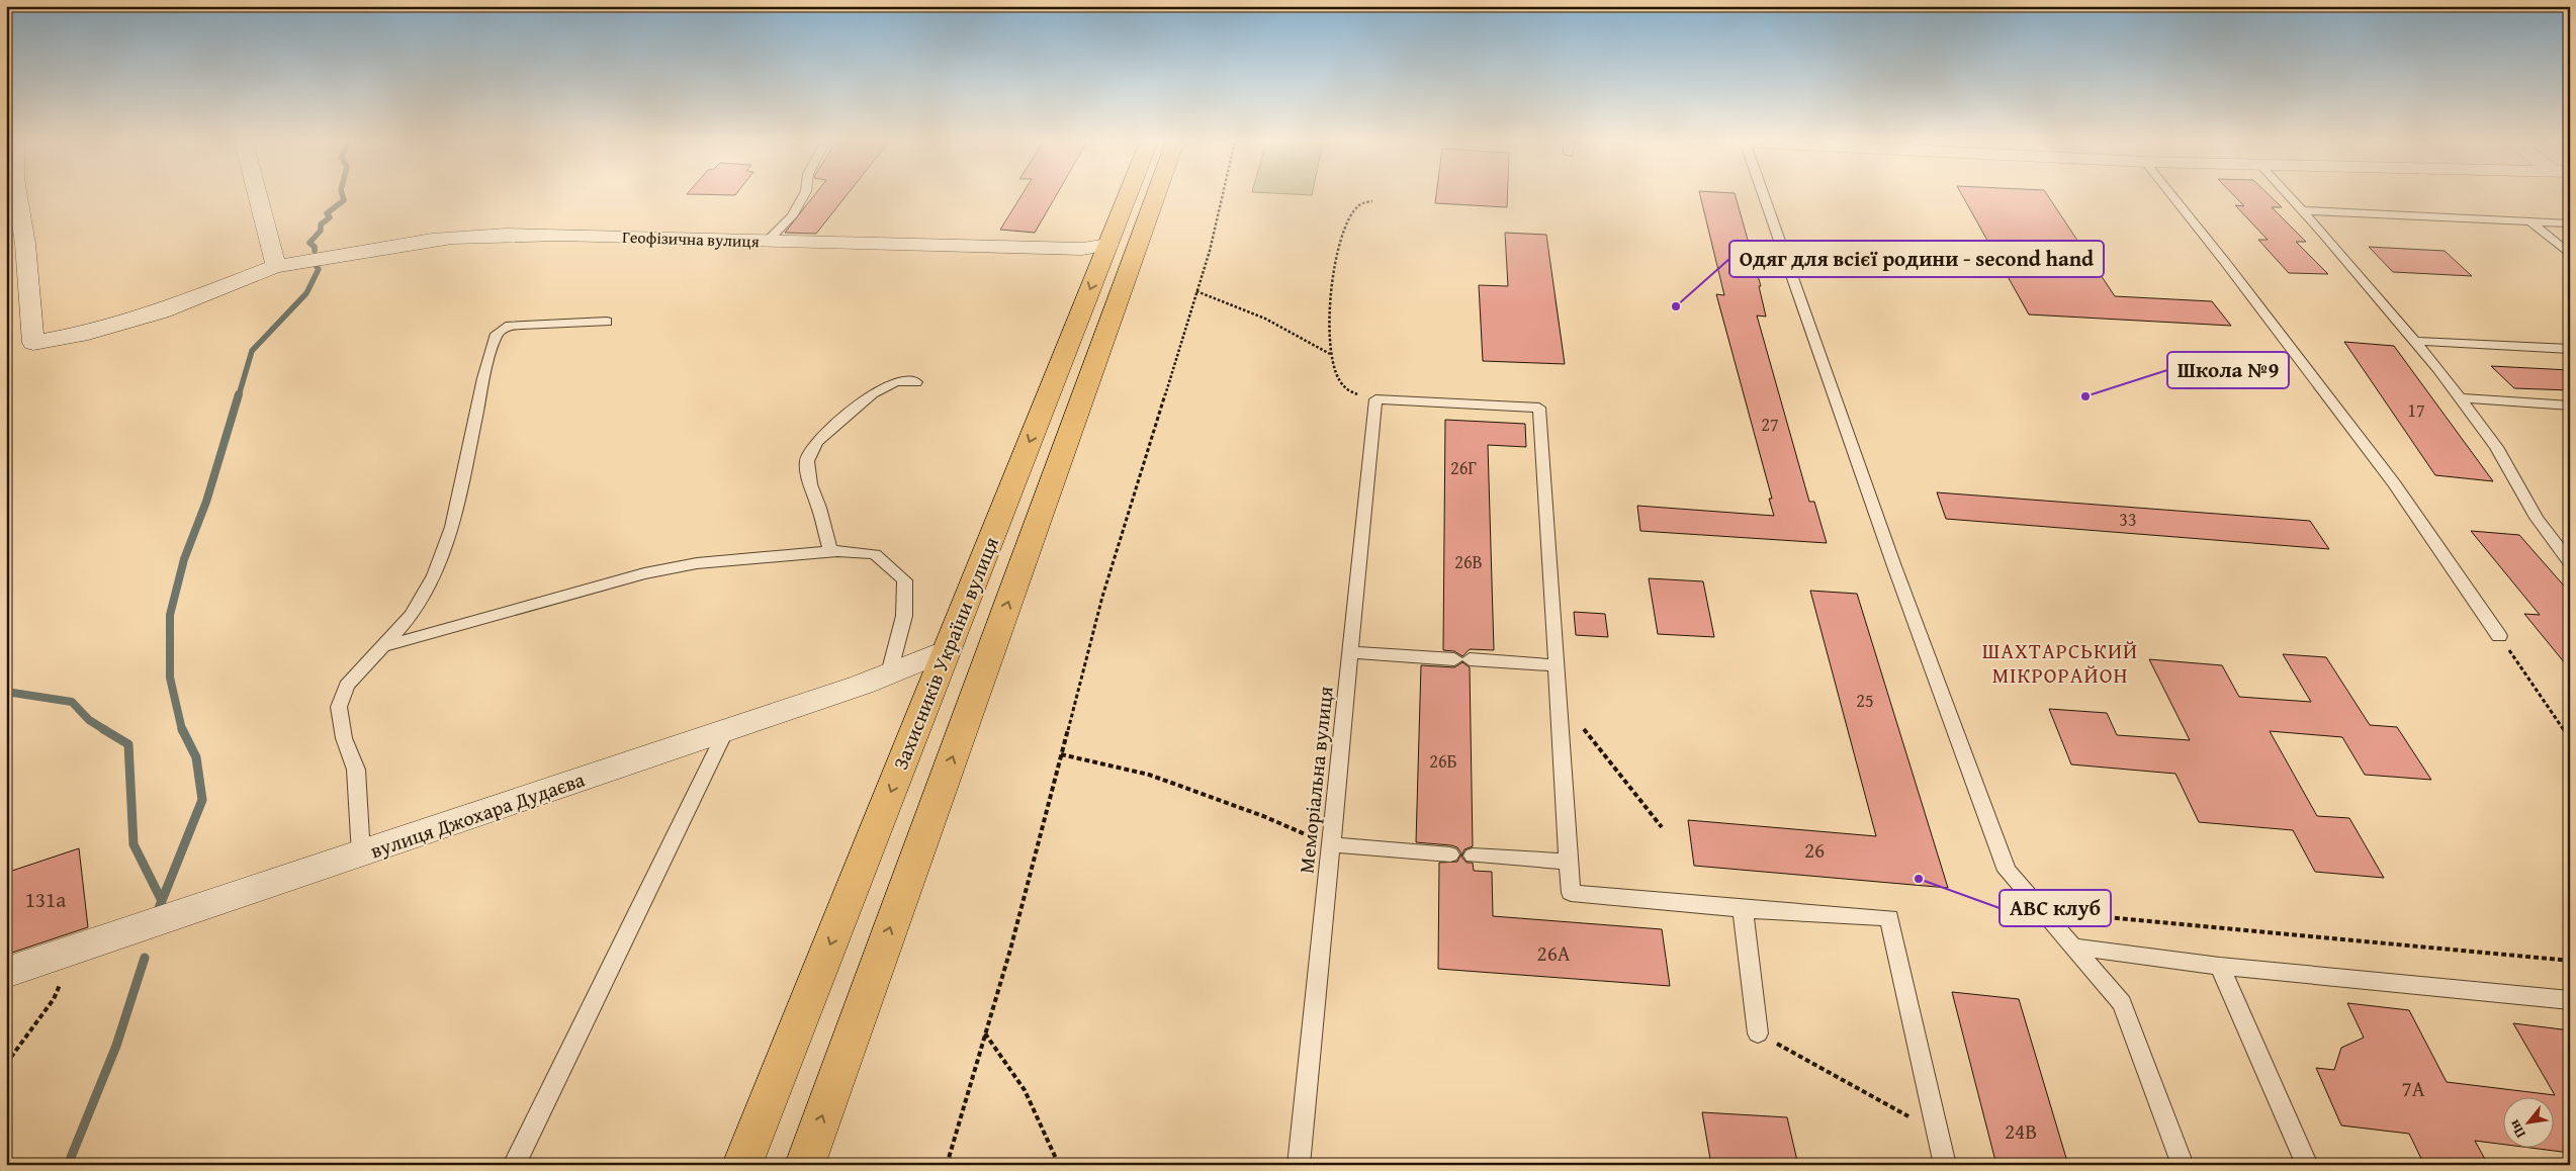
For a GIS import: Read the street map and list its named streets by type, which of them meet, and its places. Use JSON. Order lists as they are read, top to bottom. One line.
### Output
{"streets":{"highway":["Захисників України вулиця"],"street":["Геофізична вулиця","вулиця Джохара Дудаєва"],"lane":["Меморіальна вулиця"]},"crossings":[["Геофізична вулиця","Захисників України вулиця"],["Захисників України вулиця","вулиця Джохара Дудаєва"]],"districts":["ШАХТАРСЬКИЙ МІКРОРАЙОН"],"places":["Одяг для всієї родини - second hand","Школа №9","ABC клуб"],"house_numbers":["17","27","26Г","33","26В","25","26Б","26","131а","26А","7А","24В"],"north":"bottom left"}
